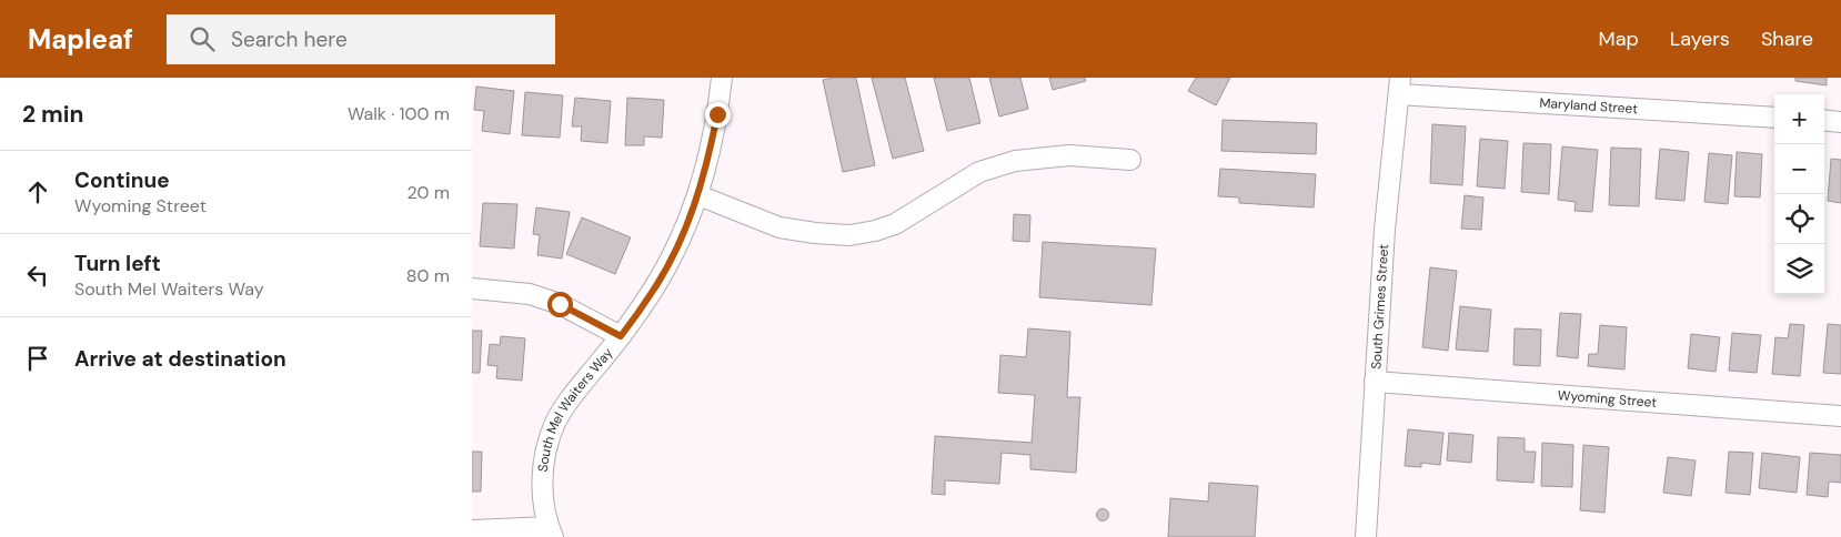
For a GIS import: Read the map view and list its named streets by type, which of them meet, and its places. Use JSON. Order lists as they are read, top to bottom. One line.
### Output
{"streets":{"street":["Maryland Street","South Grimes Street","Wyoming Street","South Mel Waiters Way"]},"crossings":[["Maryland Street","South Grimes Street"],["South Grimes Street","Wyoming Street"]],"page":{"header":"Mapleaf","search":"Search here","nav":["Map","Layers","Share"],"heading":["2 min","Walk · 100 m"],"map_buttons":["+","−"],"list":[["Continue","Wyoming Street","20 m"],["Turn left","South Mel Waiters Way","80 m"],"Arrive at destination"]}}
